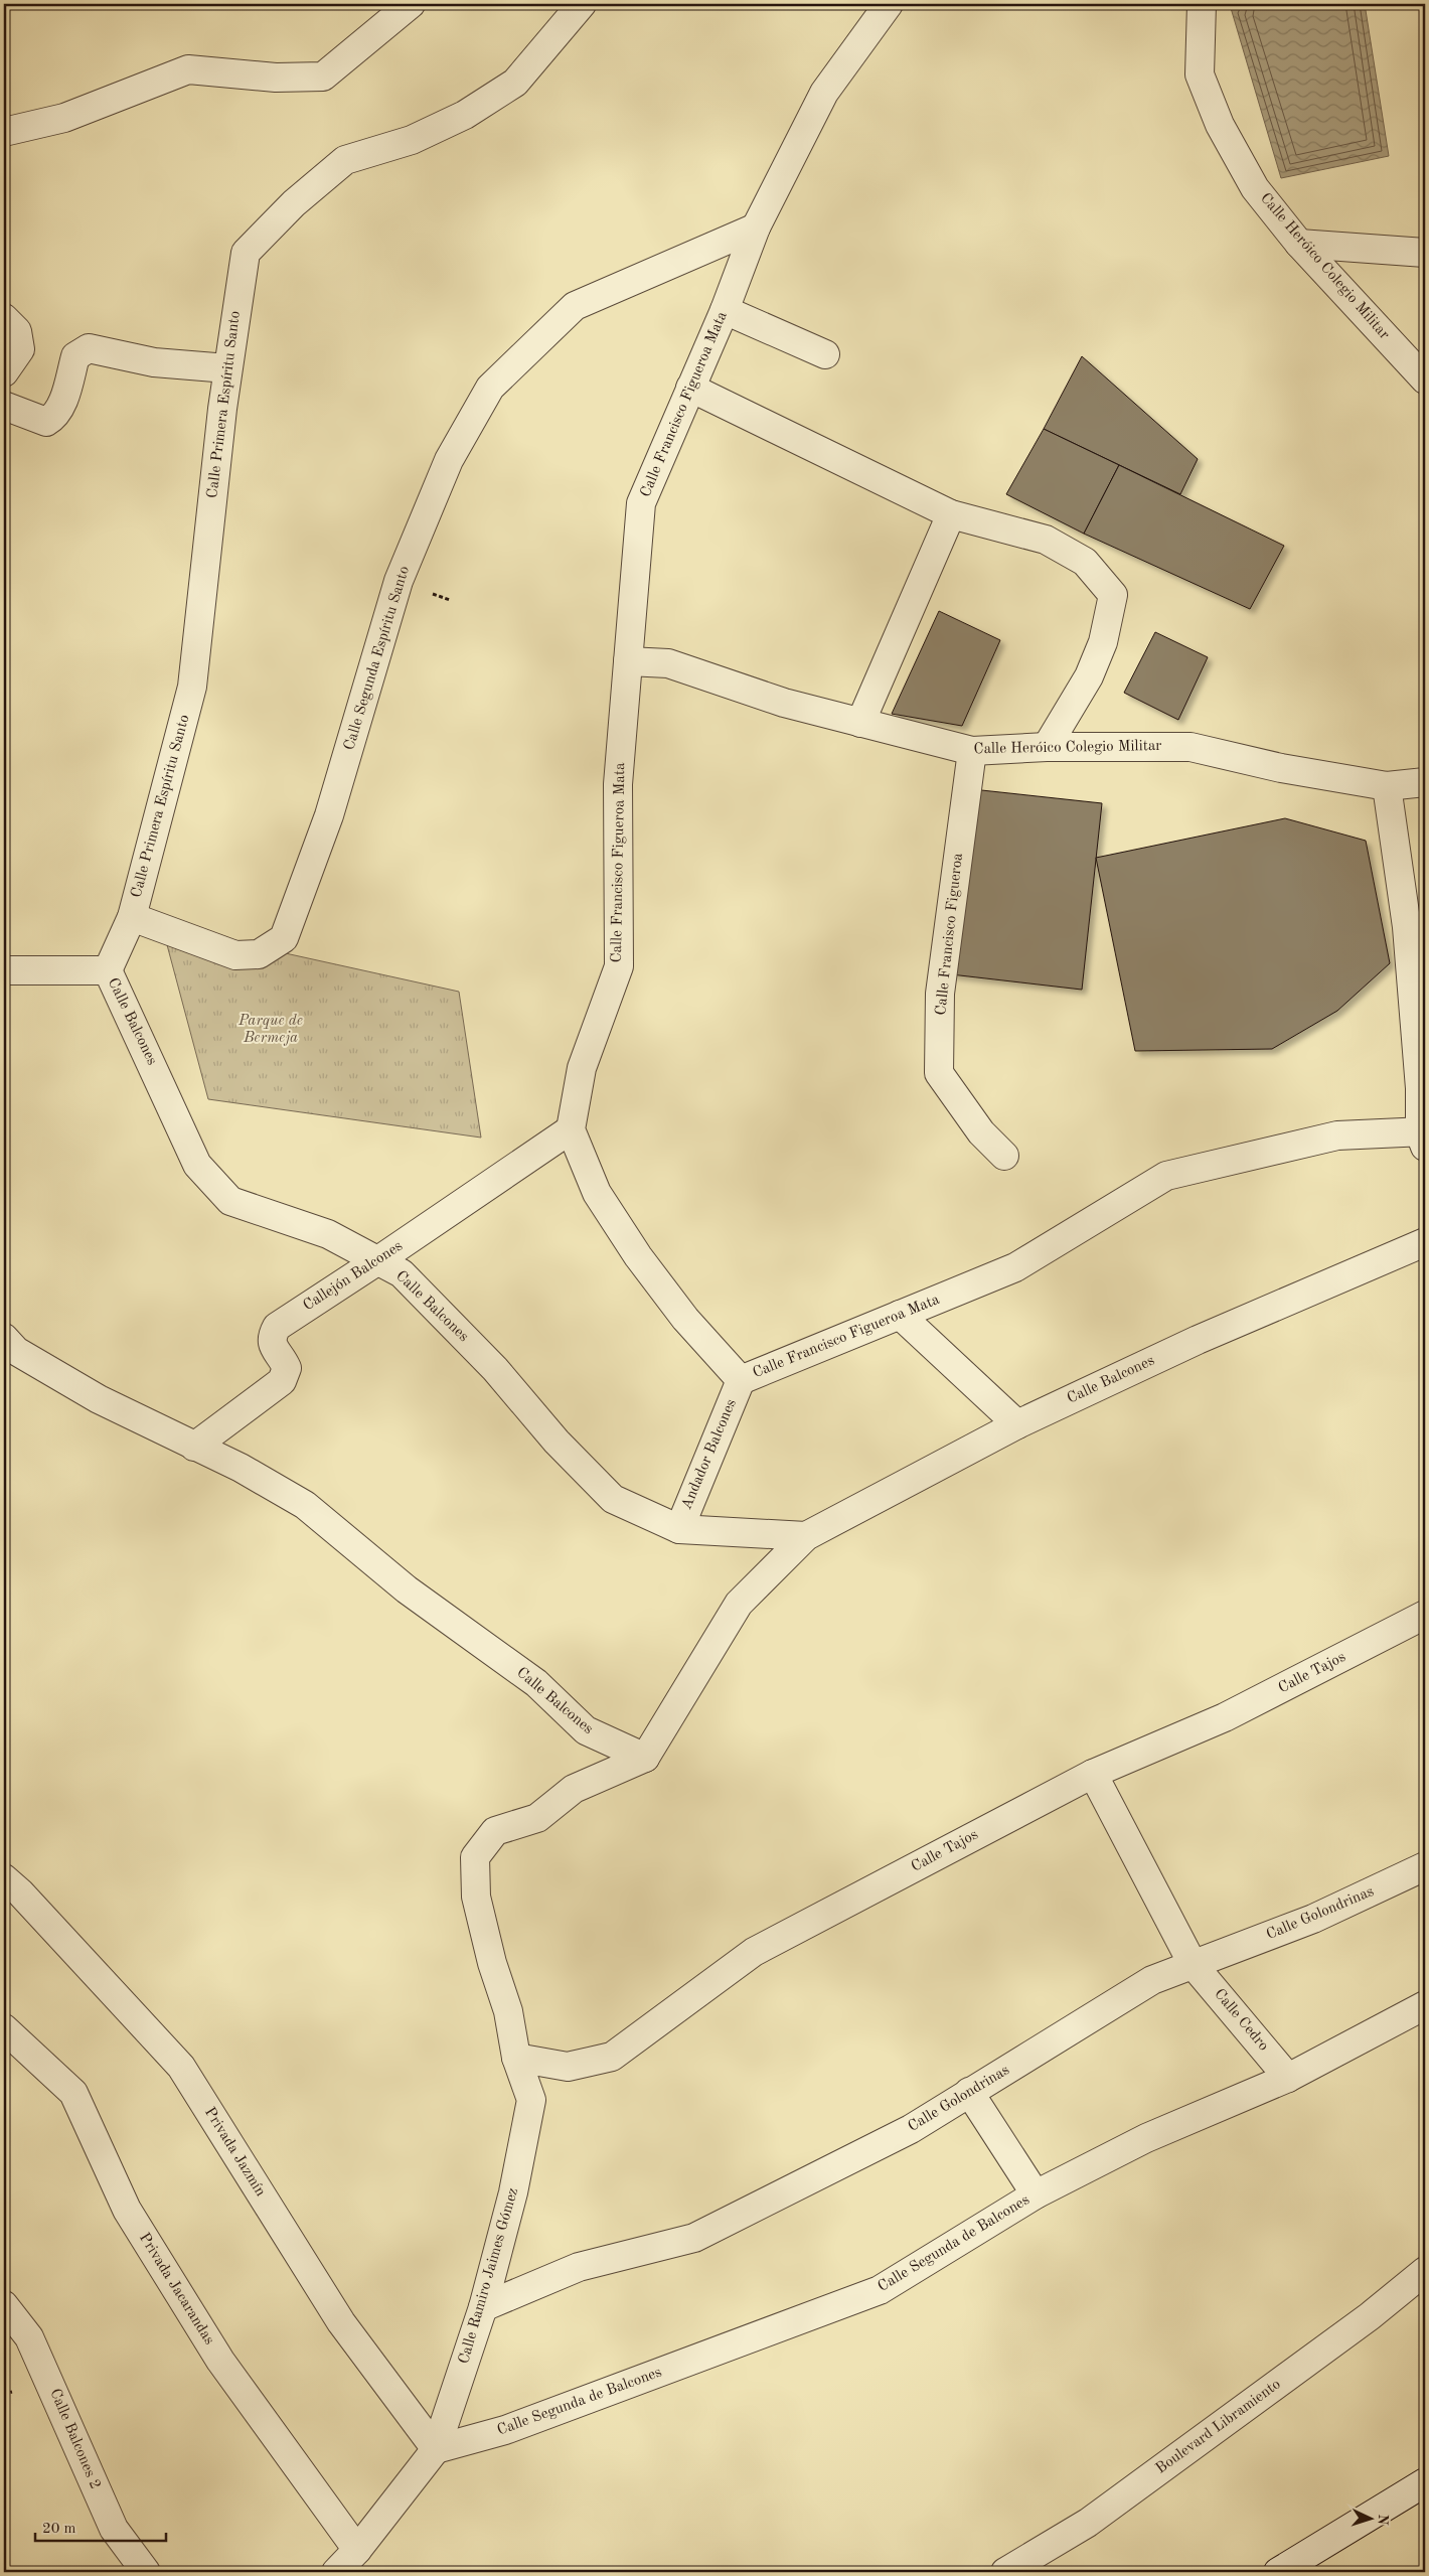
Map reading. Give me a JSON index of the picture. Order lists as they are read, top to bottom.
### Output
{
  "streets": {
    "street": [
      "Calle Heróico Colegio Militar",
      "Calle Primera Espíritu Santo",
      "Calle Francisco Figueroa Mata",
      "Calle Segunda Espíritu Santo",
      "Calle Francisco Figueroa",
      "Calle Balcones",
      "Callejón Balcones",
      "Andador Balcones",
      "Calle Tajos",
      "Calle Golondrinas",
      "Calle Cedro",
      "Privada Jazmín",
      "Calle Segunda de Balcones",
      "Calle Ramiro Jaimes Gómez",
      "Privada Jacarandas",
      "Boulevard Libramiento",
      "Calle Balcones 2"
    ]
  },
  "crossings": [
    ["Calle Heróico Colegio Militar", "Calle Francisco Figueroa Mata"],
    ["Calle Heróico Colegio Militar", "Calle Francisco Figueroa"],
    ["Calle Primera Espíritu Santo", "Calle Segunda Espíritu Santo"],
    ["Calle Primera Espíritu Santo", "Calle Balcones"],
    ["Calle Francisco Figueroa Mata", "Calle Segunda Espíritu Santo"],
    ["Calle Francisco Figueroa Mata", "Callejón Balcones"],
    ["Calle Francisco Figueroa Mata", "Andador Balcones"],
    ["Calle Balcones", "Callejón Balcones"],
    ["Calle Balcones", "Andador Balcones"],
    ["Calle Tajos", "Calle Cedro"],
    ["Calle Tajos", "Calle Ramiro Jaimes Gómez"],
    ["Calle Golondrinas", "Calle Cedro"],
    ["Calle Golondrinas", "Calle Ramiro Jaimes Gómez"],
    ["Calle Cedro", "Calle Segunda de Balcones"],
    ["Privada Jazmín", "Calle Segunda de Balcones"],
    ["Privada Jazmín", "Calle Ramiro Jaimes Gómez"],
    ["Calle Segunda de Balcones", "Calle Ramiro Jaimes Gómez"]
  ],
  "parks": ["Parque de Bermeja"],
  "scale_bar": "20 m",
  "north": "right"
}
